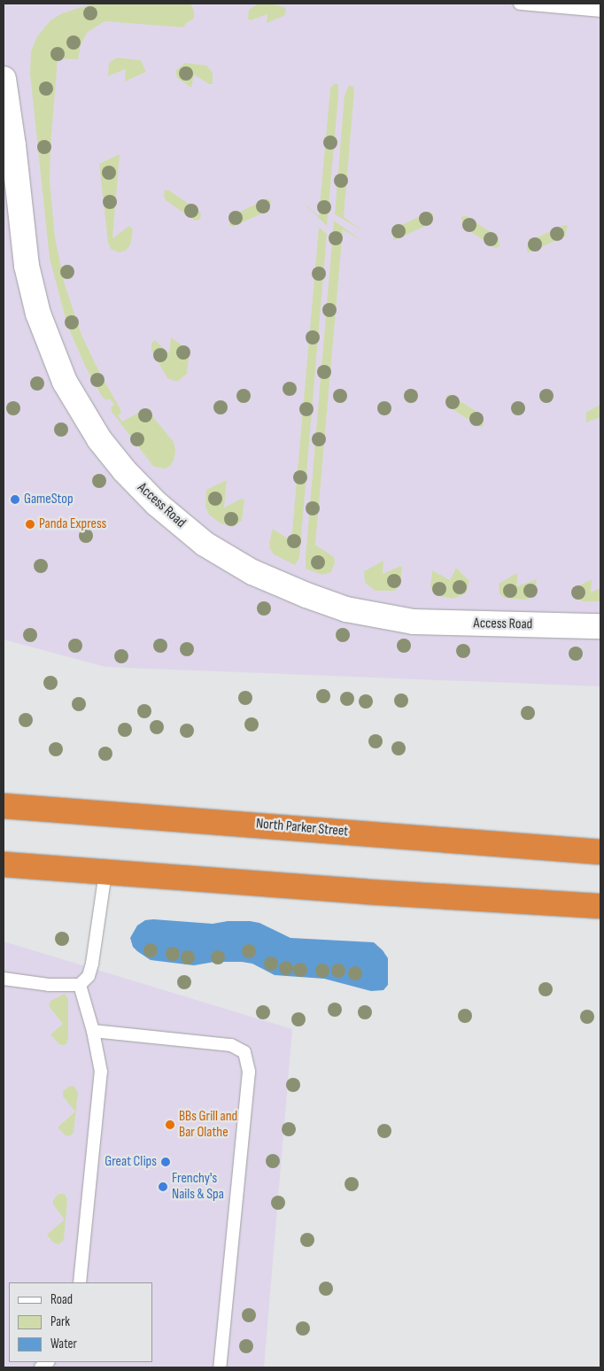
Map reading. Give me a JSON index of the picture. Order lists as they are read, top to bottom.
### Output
{
  "streets": {
    "highway": ["North Parker Street"],
    "street": ["Access Road"]
  },
  "places": [
    "GameStop",
    "Panda Express",
    "BBs Grill and Bar Olathe",
    "Great Clips",
    "Frenchy's Nails & Spa"
  ],
  "legend": ["Road", "Park", "Water"]
}
